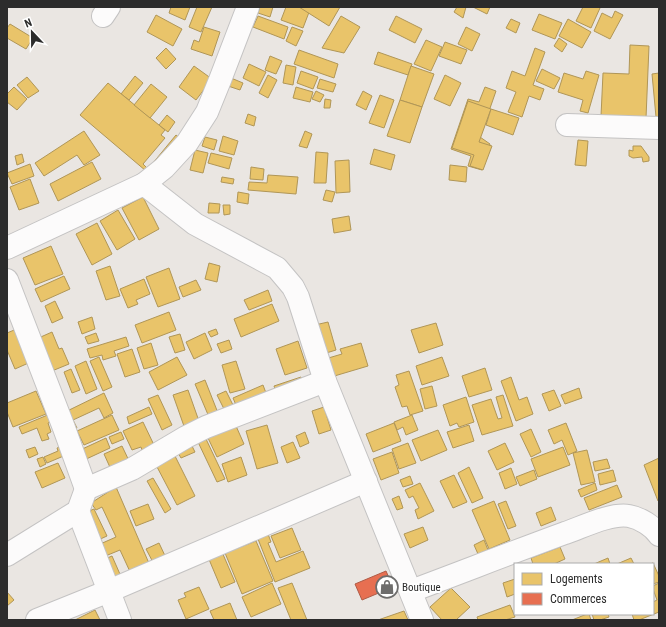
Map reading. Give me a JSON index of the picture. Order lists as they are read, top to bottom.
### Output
{
  "places": {
    "shop": ["Boutique"]
  },
  "legend": ["Logements", "Commerces"],
  "north": "top"
}
